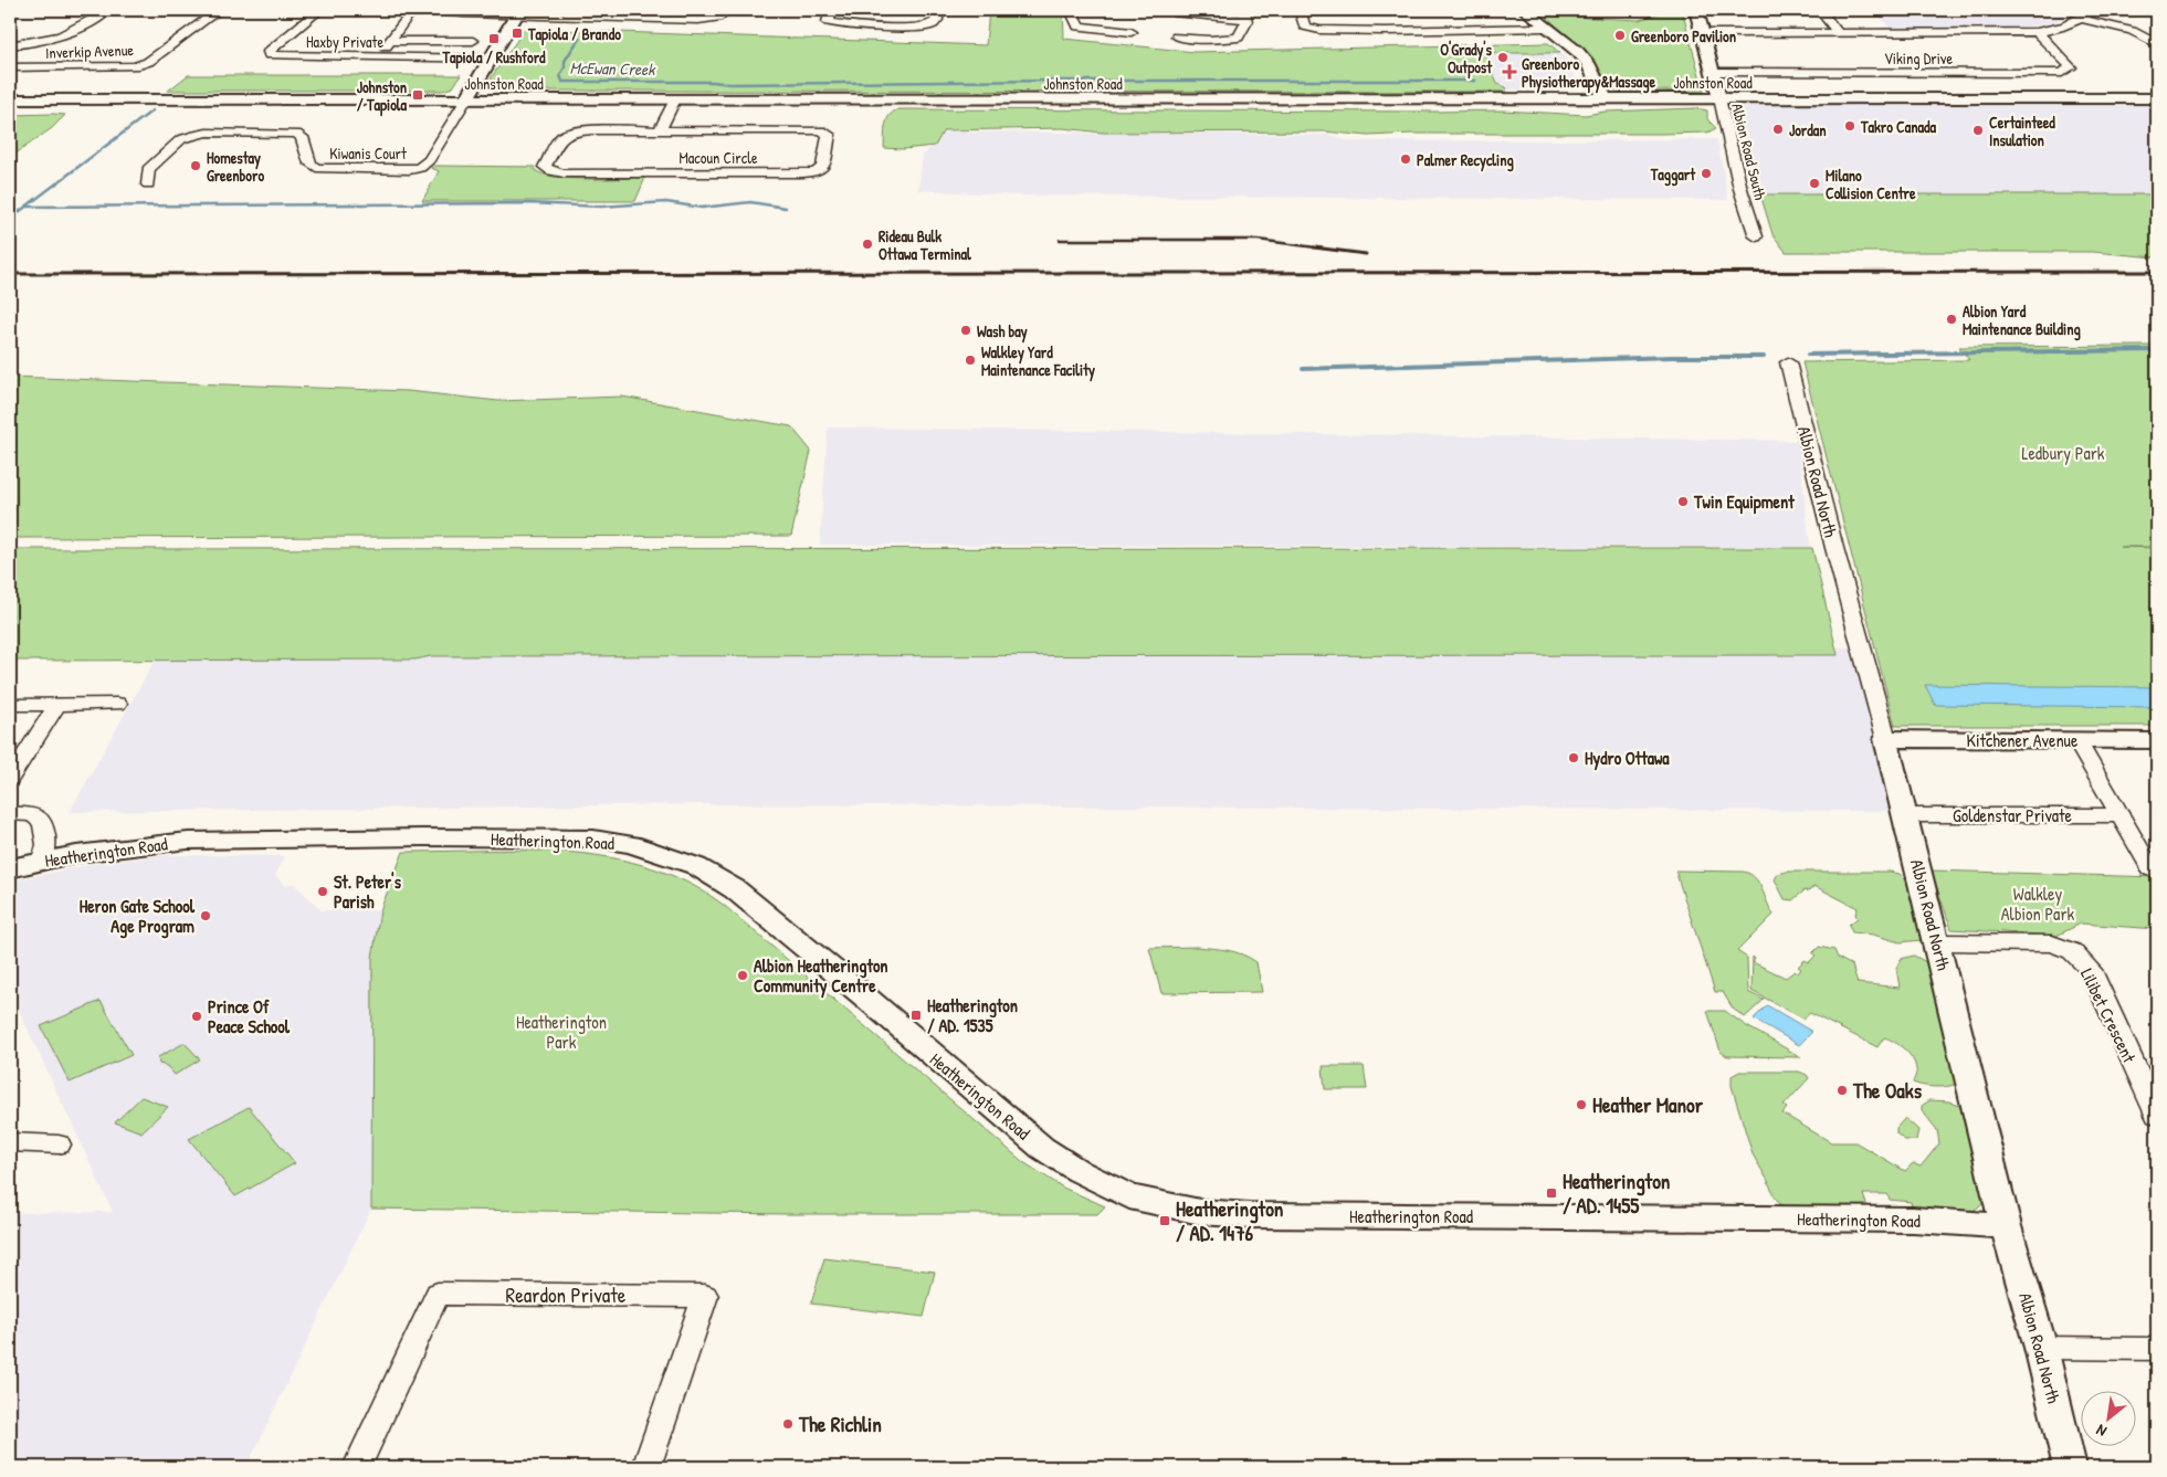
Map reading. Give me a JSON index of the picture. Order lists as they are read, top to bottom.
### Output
{
  "streets": {
    "street": [
      "Haxby Private",
      "Inverkip Avenue",
      "Viking Drive",
      "Johnston Road",
      "Albion Road South",
      "Kiwanis Court",
      "Macoun Circle",
      "Albion Road North",
      "Kitchener Avenue",
      "Goldenstar Private",
      "Heatherington Road",
      "Lilibet Crescent",
      "Reardon Private"
    ]
  },
  "crossings": [
    ["Viking Drive", "Albion Road South"],
    ["Johnston Road", "Albion Road South"],
    ["Johnston Road", "Kiwanis Court"],
    ["Johnston Road", "Macoun Circle"],
    ["Albion Road North", "Kitchener Avenue"],
    ["Albion Road North", "Goldenstar Private"],
    ["Albion Road North", "Heatherington Road"],
    ["Albion Road North", "Lilibet Crescent"]
  ],
  "water": ["McEwan Creek"],
  "parks": ["Ledbury Park", "Walkley Albion Park", "Heatherington Park"],
  "places": {
    "transit": [
      "Tapiola / Brando",
      "Tapiola / Rushford",
      "Johnston / Tapiola",
      "Heatherington / AD. 1535",
      "Heatherington / AD. 1455",
      "Heatherington / AD. 1476"
    ],
    "other": [
      "Greenboro Pavilion",
      "O'Grady's Outpost",
      "Takro Canada",
      "Jordan",
      "Certainteed Insulation",
      "Palmer Recycling",
      "Homestay Greenboro",
      "Taggart",
      "Milano Collision Centre",
      "Rideau Bulk Ottawa Terminal",
      "Albion Yard Maintenance Building",
      "Wash bay",
      "Walkley Yard Maintenance Facility",
      "Twin Equipment",
      "Hydro Ottawa",
      "St. Peter's Parish",
      "Heron Gate School Age Program",
      "Albion Heatherington Community Centre",
      "Prince Of Peace School",
      "The Oaks",
      "Heather Manor",
      "The Richlin"
    ],
    "health": ["Greenboro Physiotherapy&Massage"]
  },
  "north": "bottom left"
}
